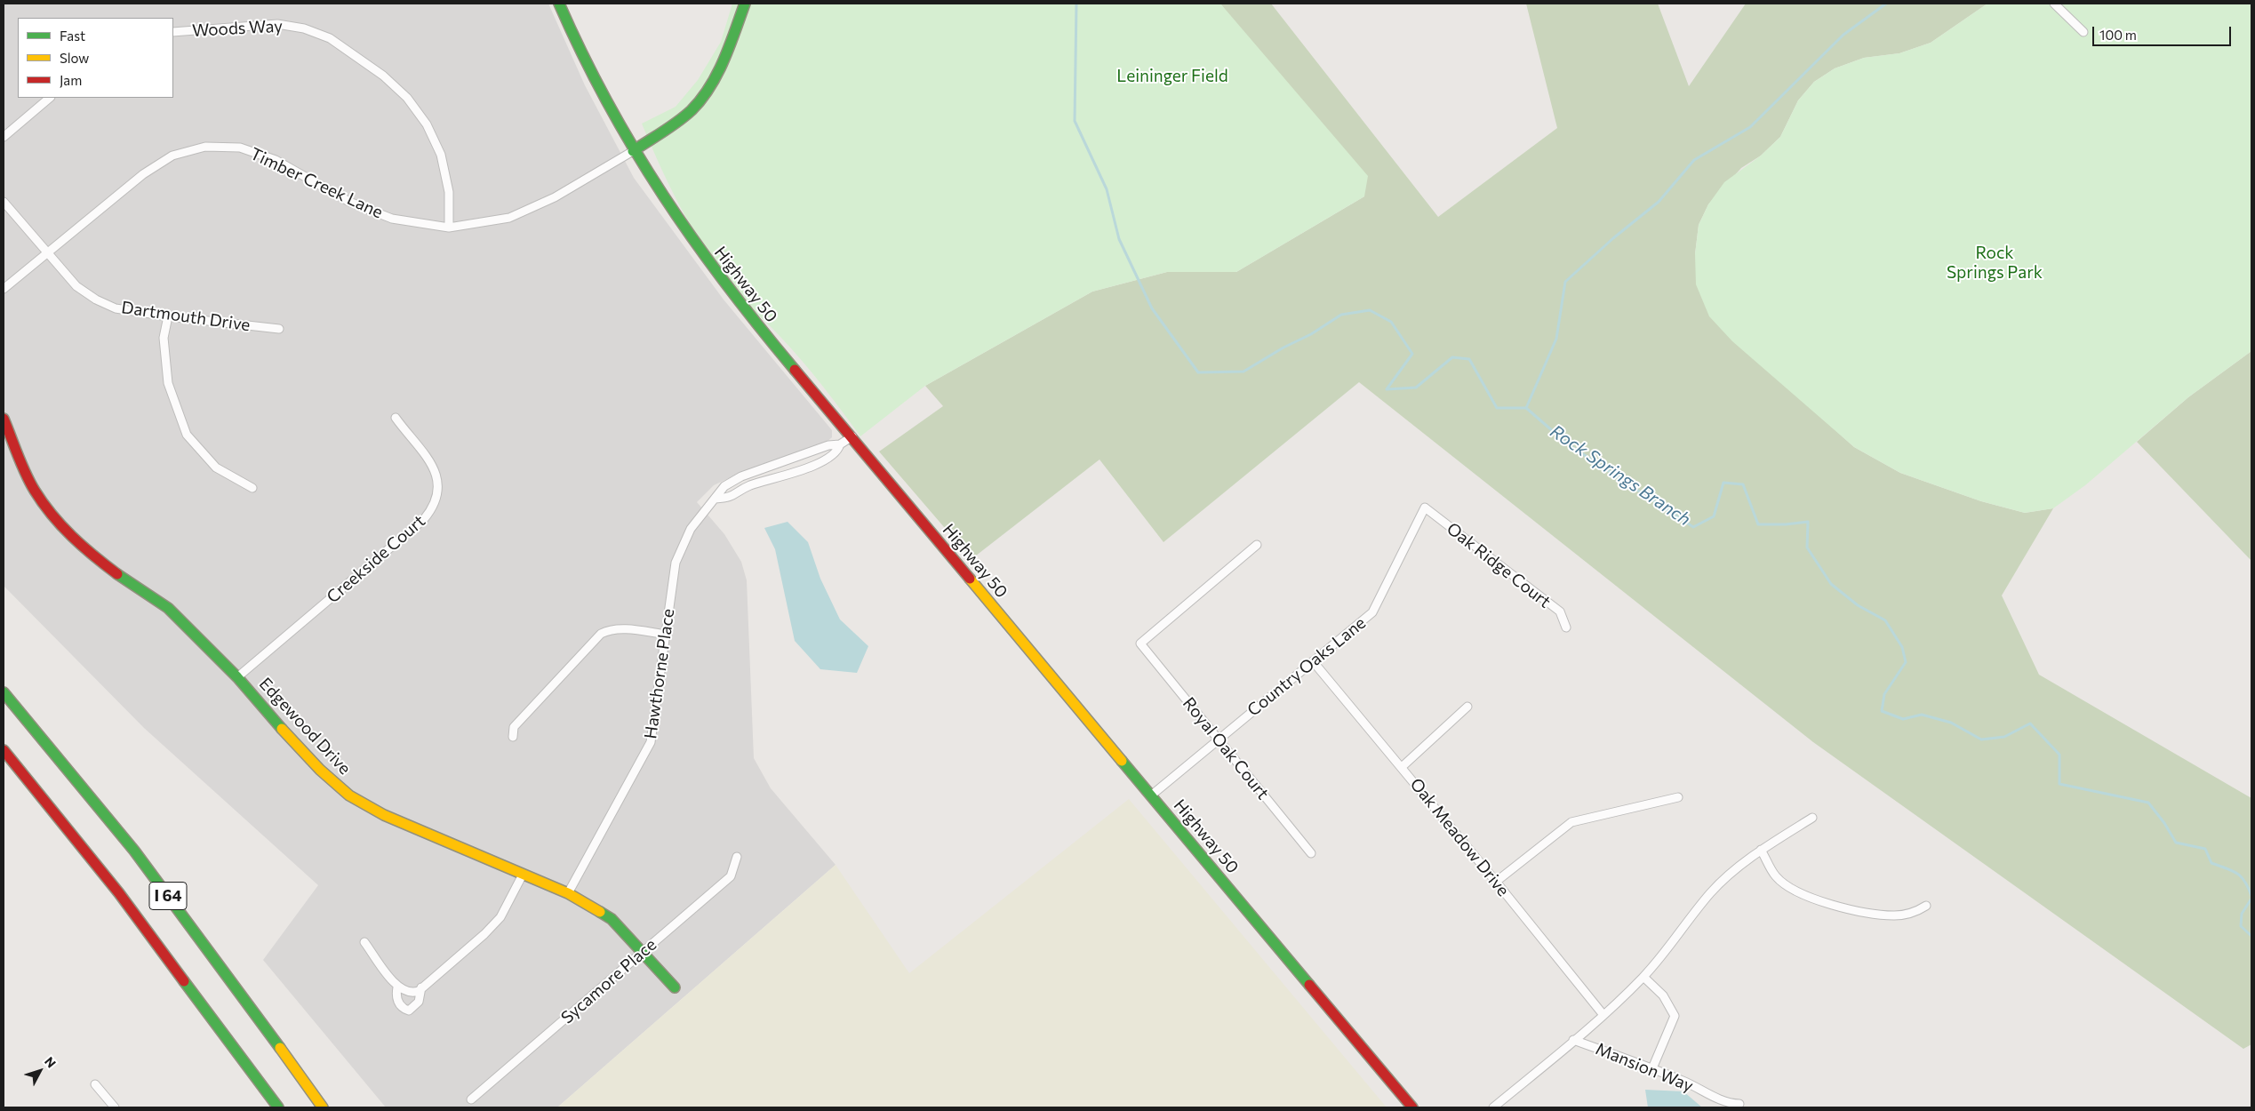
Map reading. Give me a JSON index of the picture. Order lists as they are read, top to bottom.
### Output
{
  "streets": {
    "main road": ["Highway 50", "Edgewood Drive", "I 64"],
    "street": [
      "Woods Way",
      "Timber Creek Lane",
      "Dartmouth Drive",
      "Creekside Court",
      "Oak Ridge Court",
      "Country Oaks Lane",
      "Hawthorne Place",
      "Royal Oak Court",
      "Oak Meadow Drive",
      "Sycamore Place",
      "Mansion Way"
    ]
  },
  "crossings": [
    ["Woods Way", "Timber Creek Lane"],
    ["Timber Creek Lane", "Highway 50"],
    ["Timber Creek Lane", "Dartmouth Drive"],
    ["Highway 50", "Country Oaks Lane"],
    ["Highway 50", "Hawthorne Place"],
    ["Creekside Court", "Edgewood Drive"],
    ["Oak Ridge Court", "Country Oaks Lane"],
    ["Country Oaks Lane", "Royal Oak Court"],
    ["Country Oaks Lane", "Oak Meadow Drive"],
    ["Hawthorne Place", "Edgewood Drive"],
    ["Edgewood Drive", "Sycamore Place"]
  ],
  "water": ["Rock Springs Branch"],
  "parks": ["Leininger Field", "Rock Springs Park"],
  "legend": ["Fast", "Slow", "Jam"],
  "scale_bar": "100 m",
  "north": "top right"
}
